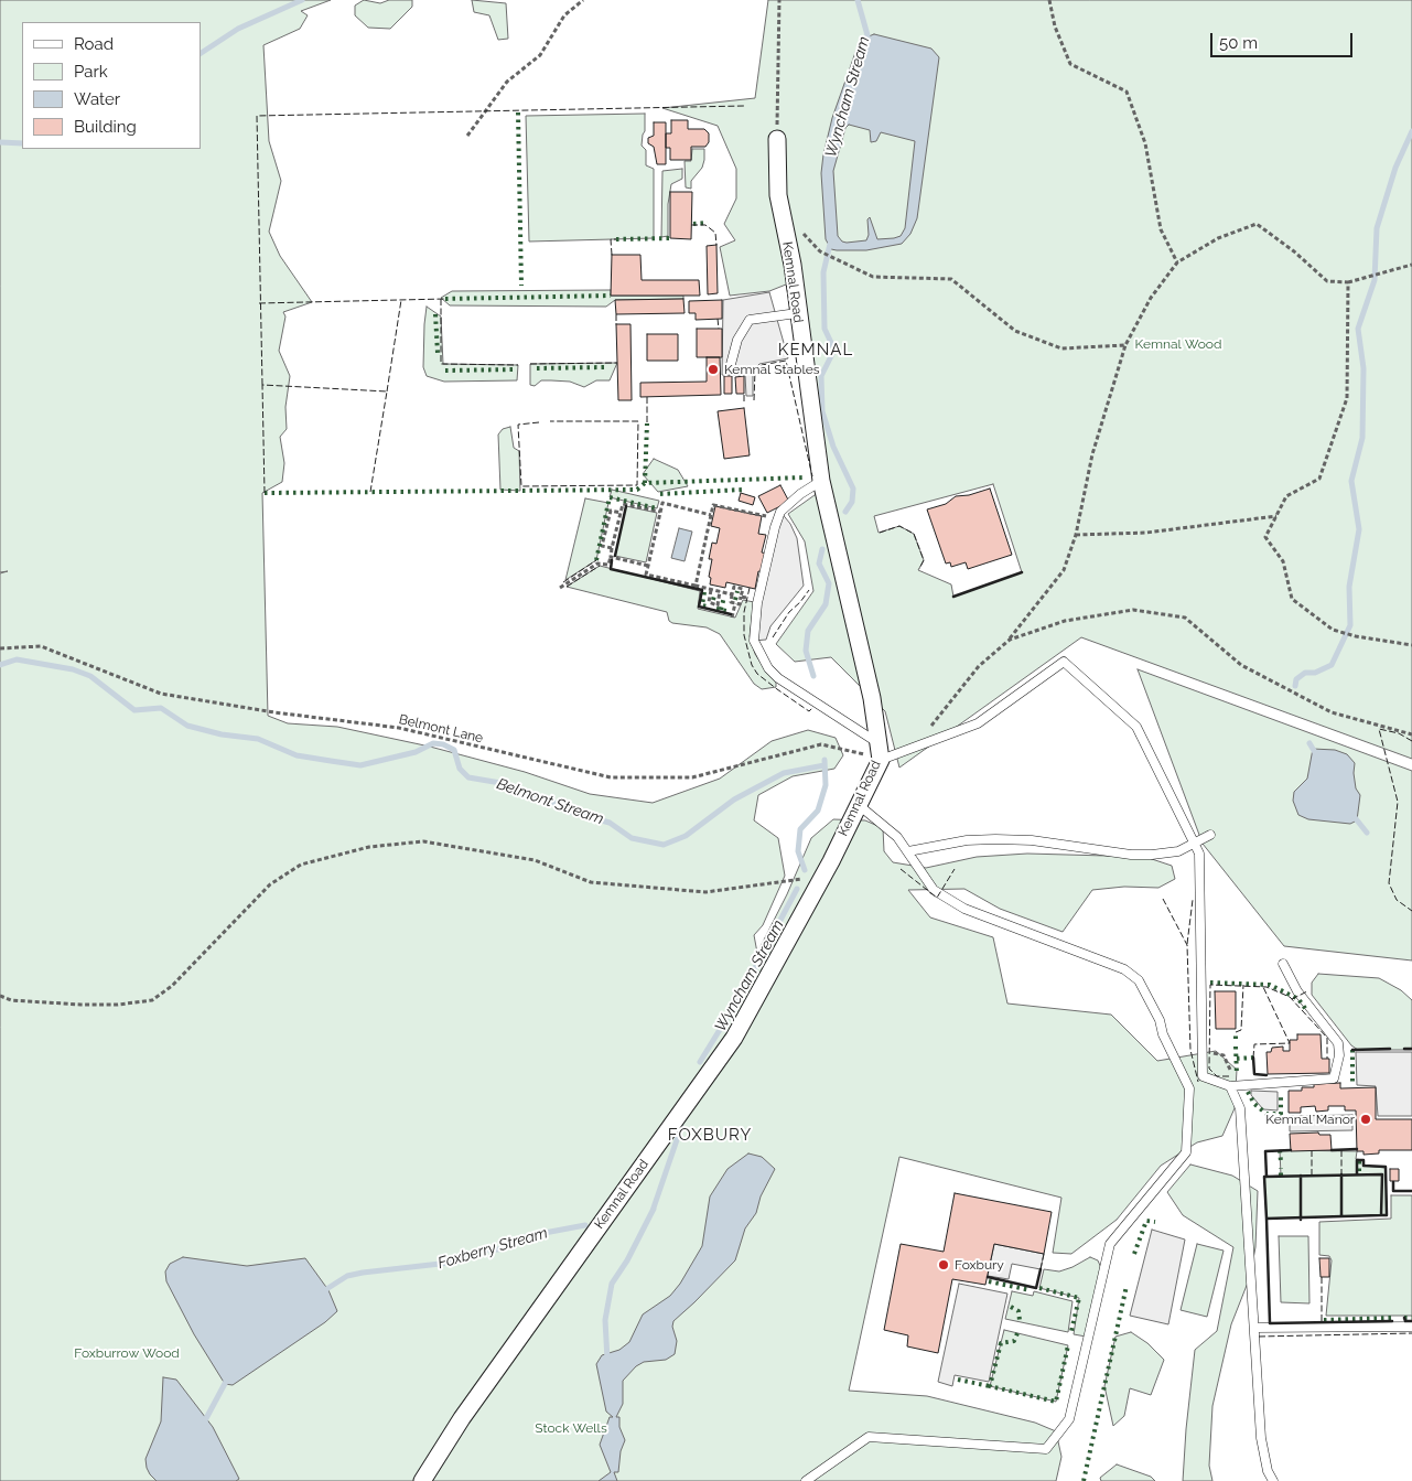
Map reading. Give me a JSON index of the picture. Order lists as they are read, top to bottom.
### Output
{
  "streets": {
    "street": ["Kemnal Road"],
    "path": ["Belmont Lane"]
  },
  "crossings": [
    ["Kemnal Road", "Belmont Lane"]
  ],
  "districts": ["KEMNAL", "FOXBURY"],
  "water": ["Wyncham Stream", "Belmont Stream", "Foxberry Stream"],
  "parks": ["Kemnal Wood", "Foxburrow Wood", "Stock Wells"],
  "places": ["Kemnal Stables", "Kemnal Manor", "Foxbury"],
  "legend": [
    "Road",
    "Park",
    "Water",
    "Building"
  ],
  "scale_bar": "50 m"
}
